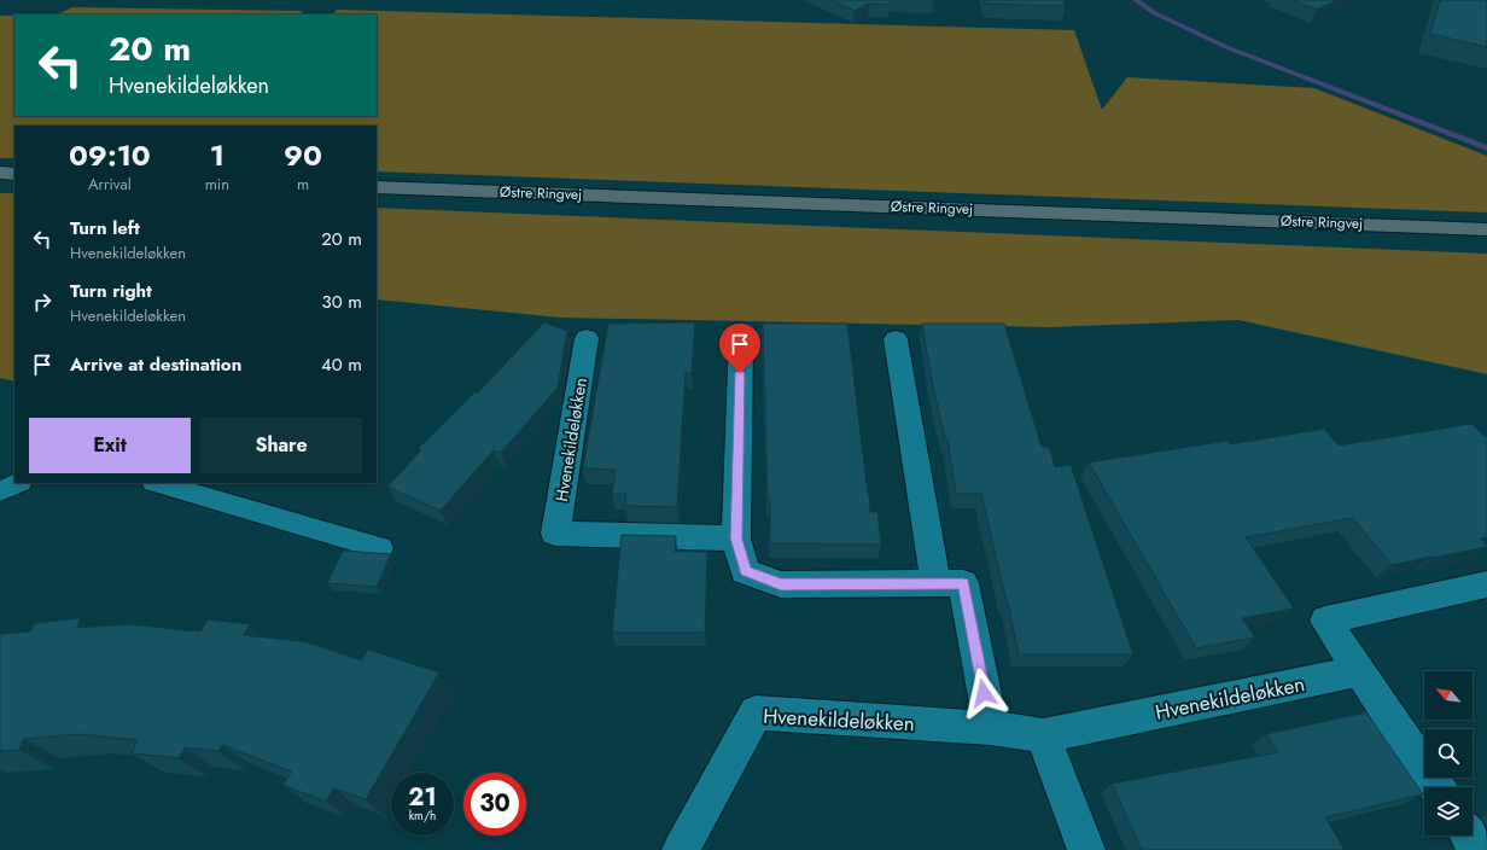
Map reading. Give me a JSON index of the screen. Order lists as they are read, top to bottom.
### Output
{
  "streets": {
    "main road": ["Østre Ringvej"],
    "street": ["Hvenekildeløkken"]
  },
  "north": "top left",
  "page": {
    "turn": ["20 m", "Hvenekildeløkken"],
    "eta": [
      "09:10",
      "Arrival",
      "1",
      "min",
      "90",
      "m"
    ],
    "list": [
      {
        "name": "Turn left",
        "note": "Hvenekildeløkken",
        "value": "20 m"
      },
      {
        "name": "Turn right",
        "note": "Hvenekildeløkken",
        "value": "30 m"
      },
      {
        "name": "Arrive at destination",
        "value": "40 m"
      }
    ],
    "buttons": ["Exit", "Share"],
    "speed": "21 km/h",
    "limit": "30"
  }
}
